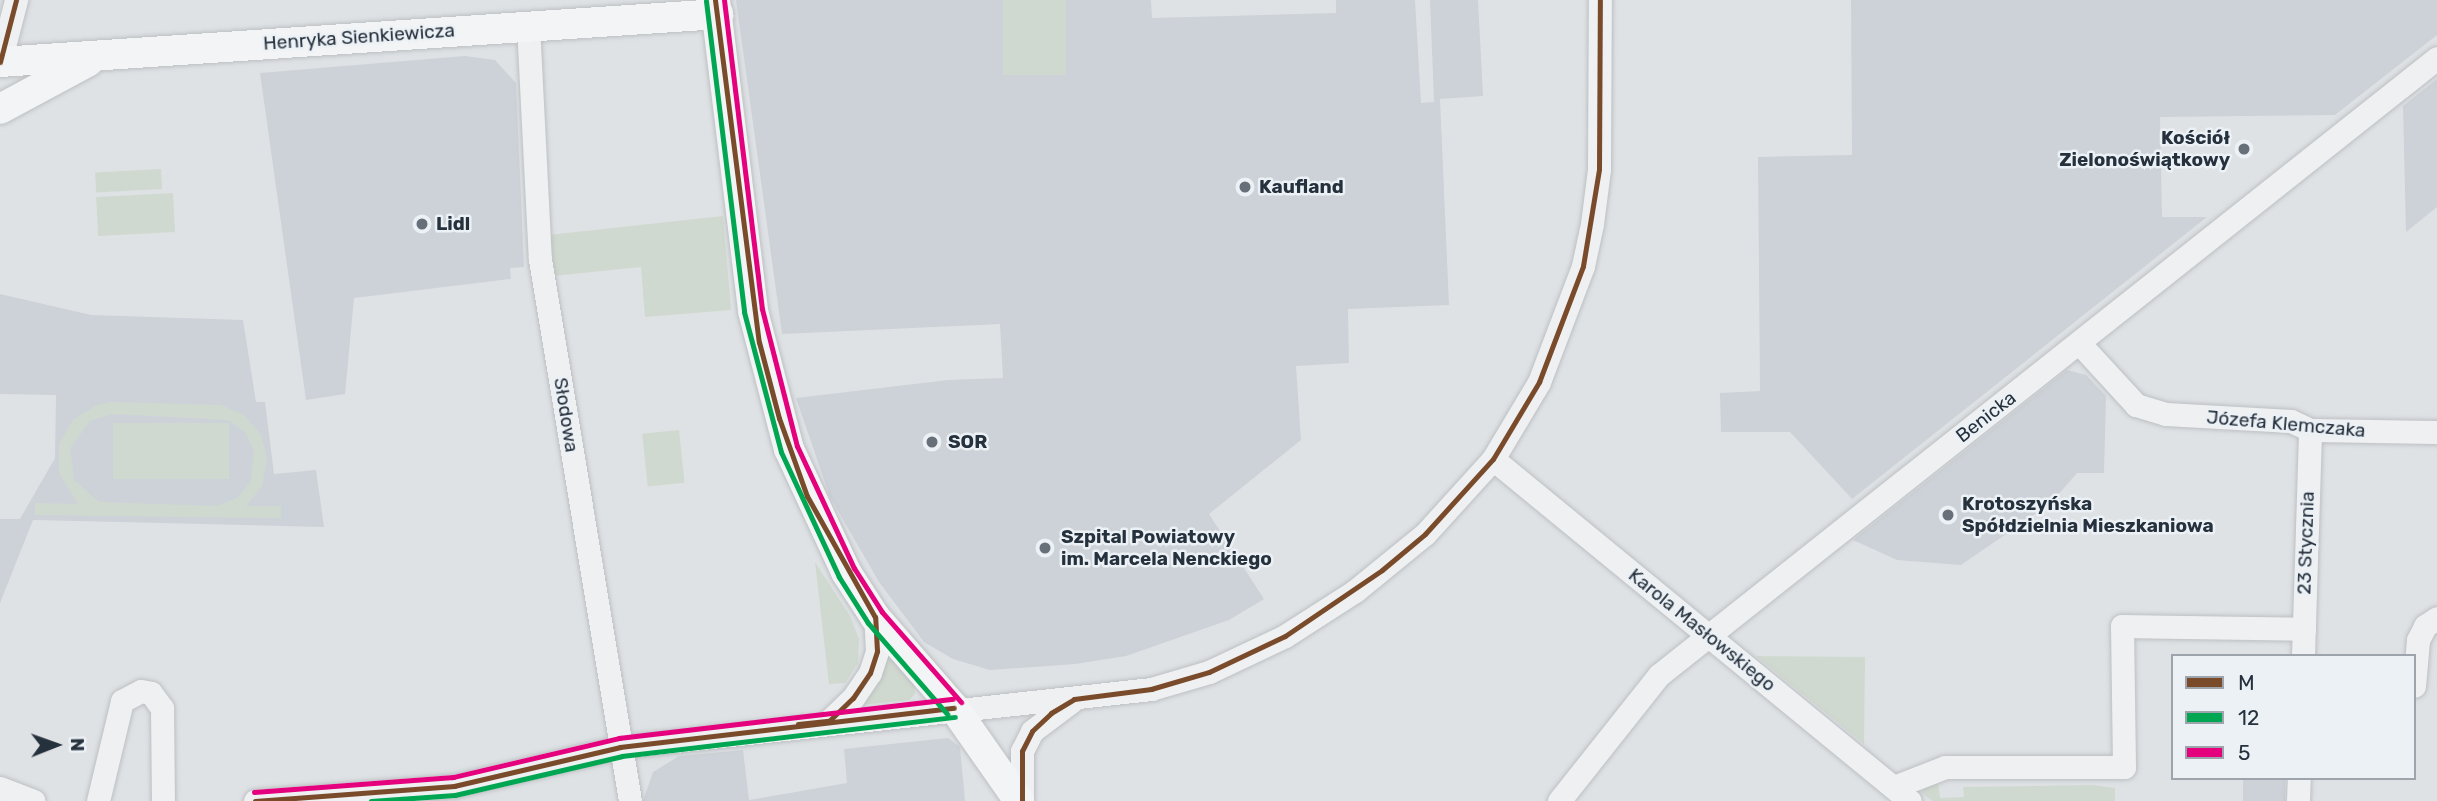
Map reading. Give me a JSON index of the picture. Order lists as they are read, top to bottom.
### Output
{
  "streets": {
    "main road": ["Henryka Sienkiewicza"],
    "street": [
      "Słodowa",
      "Benicka",
      "Józefa Klemczaka",
      "23 Stycznia",
      "Karola Masłowskiego"
    ]
  },
  "crossings": [
    ["Henryka Sienkiewicza", "Słodowa"],
    ["Benicka", "Józefa Klemczaka"],
    ["Benicka", "Karola Masłowskiego"],
    ["Józefa Klemczaka", "23 Stycznia"]
  ],
  "places": [
    "Kościół Zielonoświątkowy",
    "Kaufland",
    "Lidl",
    "SOR",
    "Krotoszyńska Spółdzielnia Mieszkaniowa",
    "Szpital Powiatowy im. Marcela Nenckiego"
  ],
  "lines": ["transit line M", "transit line 5", "transit line 12"],
  "legend": ["M", "12", "5"],
  "north": "right"
}
